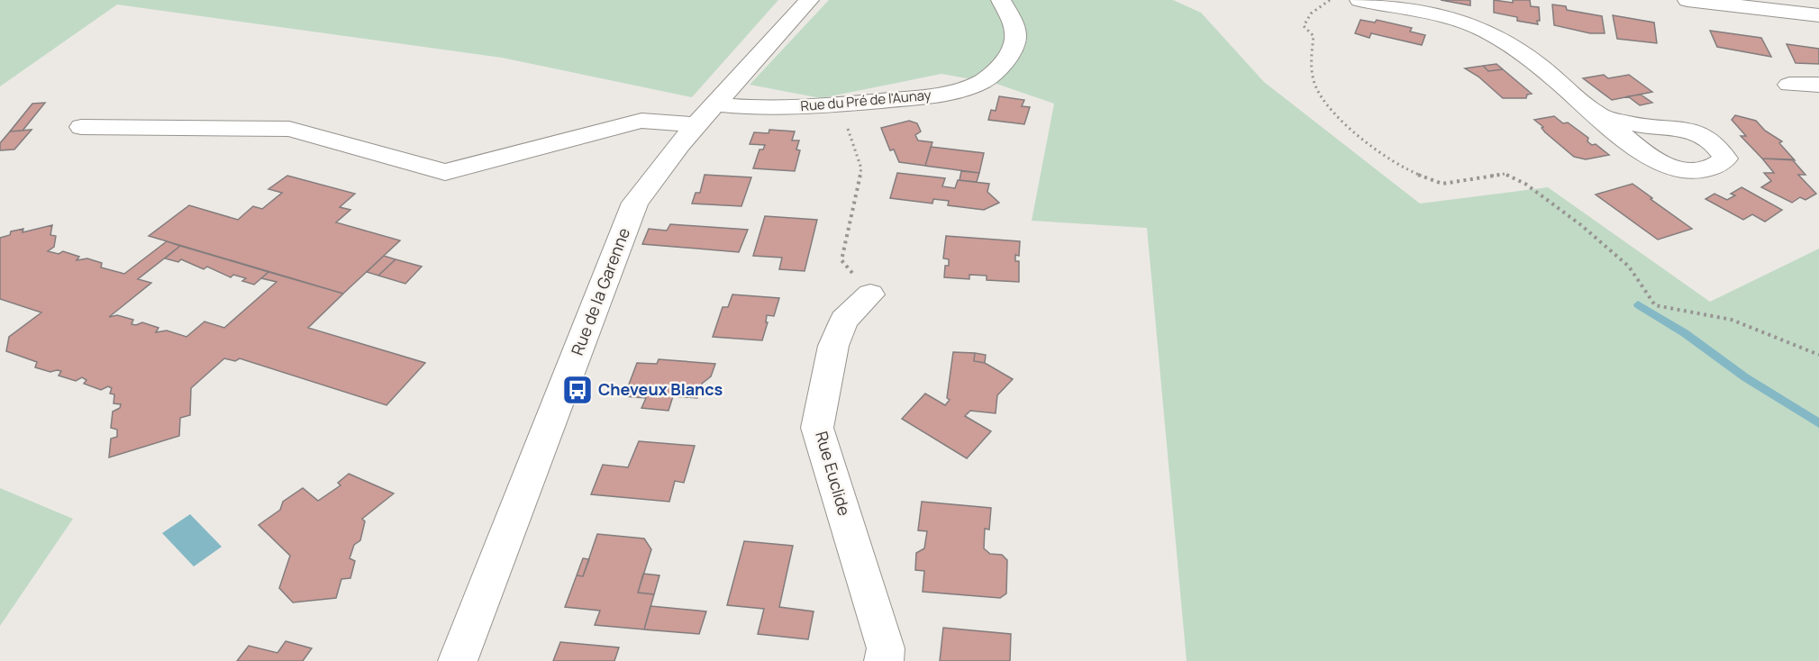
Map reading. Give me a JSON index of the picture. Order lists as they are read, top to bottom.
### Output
{
  "streets": {
    "street": ["Rue du Pré de l'Aunay", "Rue de la Garenne", "Rue Euclide"]
  },
  "crossings": [
    ["Rue du Pré de l'Aunay", "Rue de la Garenne"]
  ],
  "places": {
    "bus stop": ["Cheveux Blancs"]
  }
}
